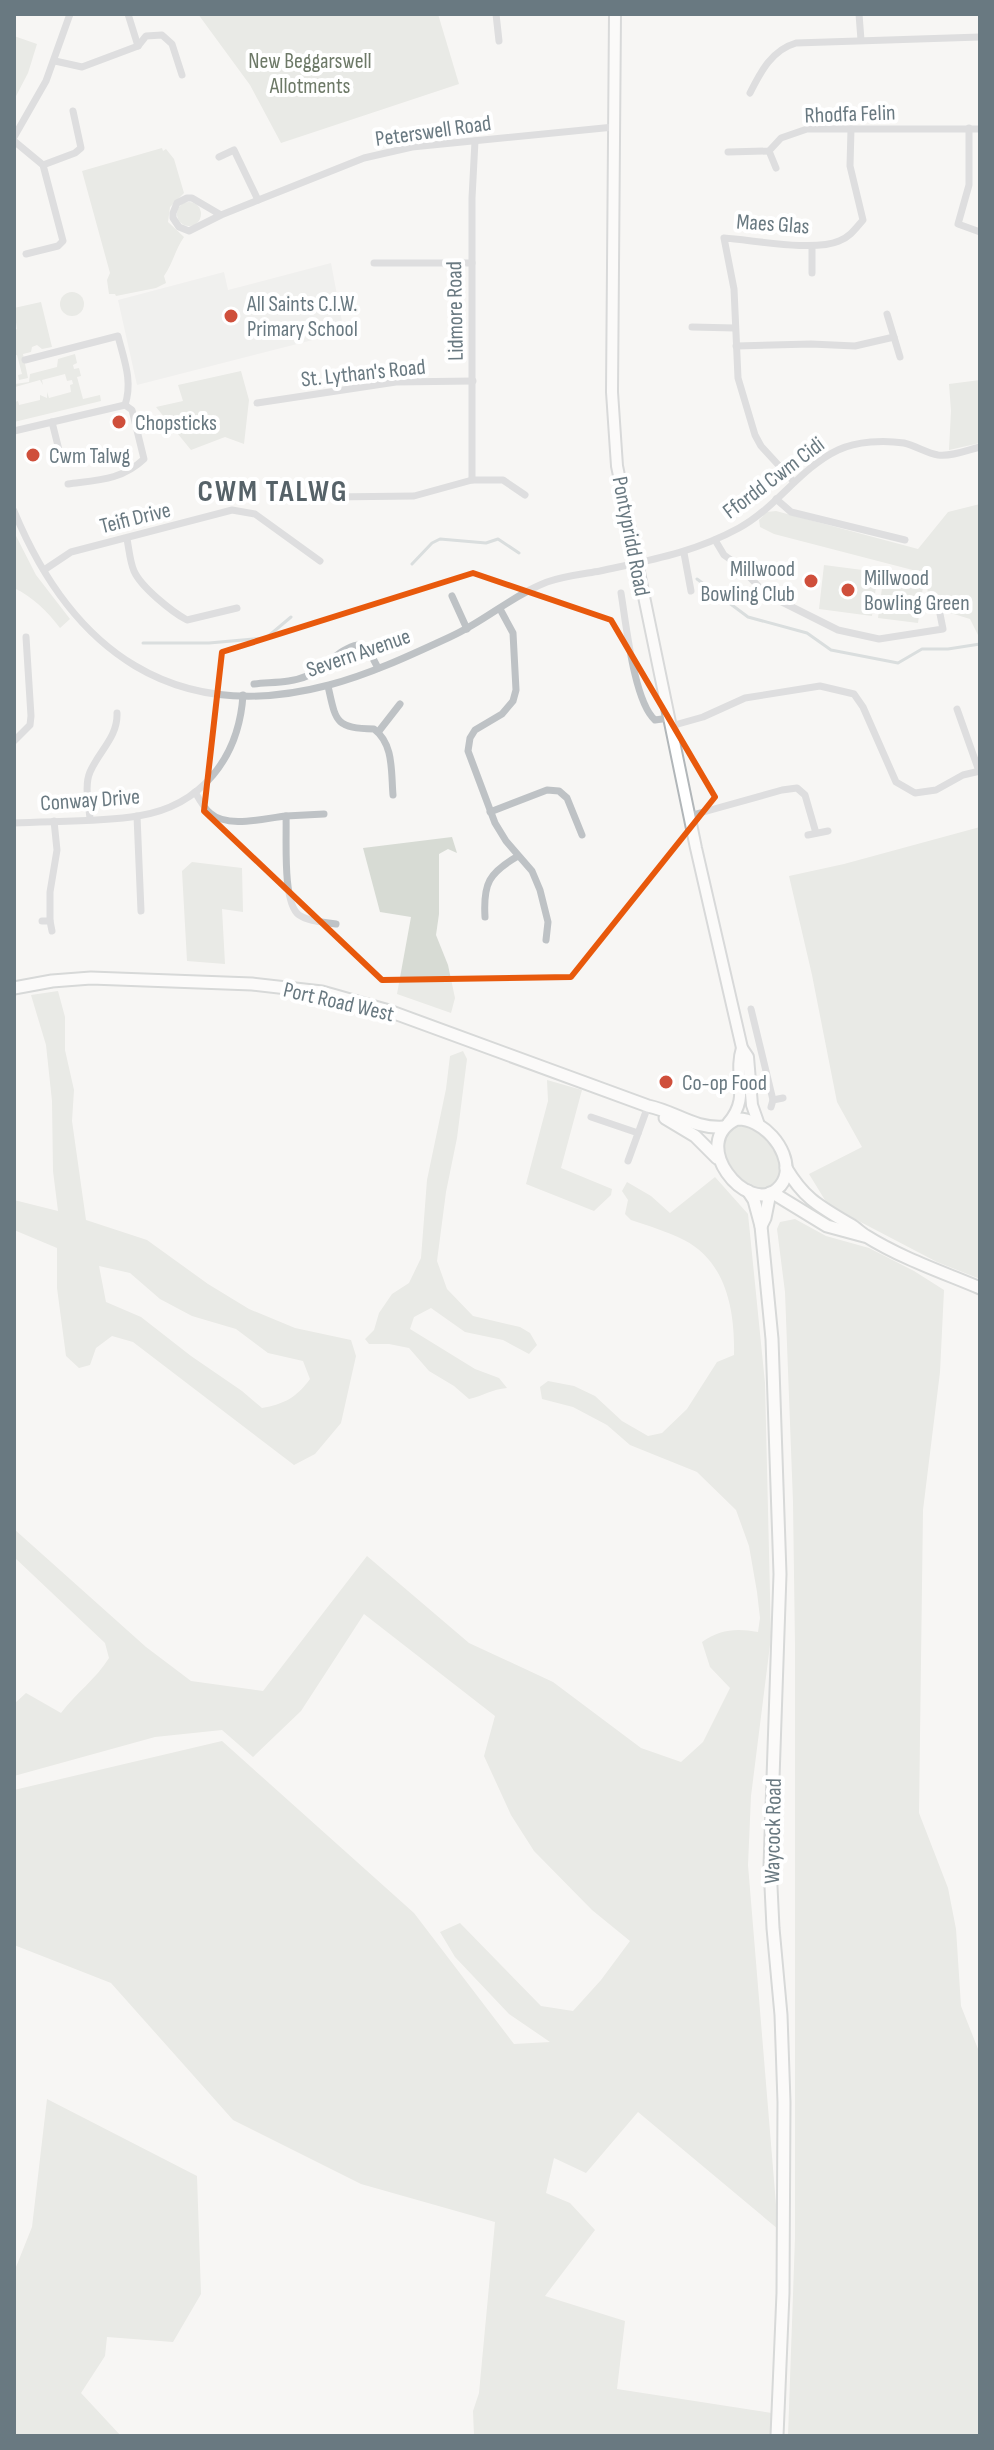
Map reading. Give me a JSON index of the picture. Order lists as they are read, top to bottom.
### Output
{
  "streets": {
    "main road": ["Pontypridd Road", "Port Road West", "Waycock Road"],
    "street": [
      "Rhodfa Felin",
      "Peterswell Road",
      "Maes Glas",
      "Lidmore Road",
      "St. Lythan's Road",
      "Ffordd Cwm Cidi",
      "Teifi Drive",
      "Severn Avenue",
      "Conway Drive"
    ]
  },
  "crossings": [
    ["Rhodfa Felin", "Maes Glas"],
    ["Peterswell Road", "Lidmore Road"],
    ["Peterswell Road", "Pontypridd Road"],
    ["Lidmore Road", "St. Lythan's Road"],
    ["Ffordd Cwm Cidi", "Pontypridd Road"],
    ["Ffordd Cwm Cidi", "Severn Avenue"],
    ["Teifi Drive", "Severn Avenue"],
    ["Pontypridd Road", "Severn Avenue"],
    ["Pontypridd Road", "Port Road West"],
    ["Pontypridd Road", "Waycock Road"],
    ["Severn Avenue", "Conway Drive"],
    ["Port Road West", "Waycock Road"]
  ],
  "districts": ["CWM TALWG"],
  "parks": ["New Beggarswell Allotments"],
  "places": [
    "All Saints C.I.W. Primary School",
    "Chopsticks",
    "Cwm Talwg",
    "Millwood Bowling Club",
    "Millwood Bowling Green",
    "Co-op Food"
  ]
}
